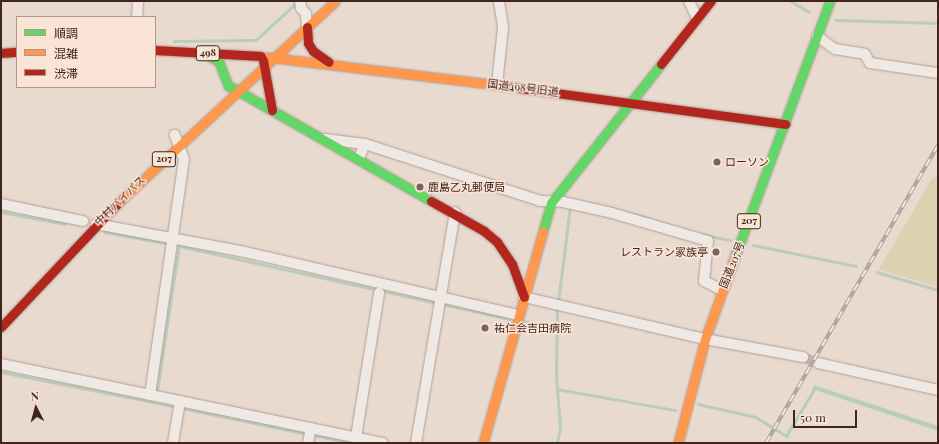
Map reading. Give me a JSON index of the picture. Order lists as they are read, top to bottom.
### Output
{
  "streets": {
    "main road": [
      "498",
      "国道498号旧道",
      "207",
      "中村バイパス",
      "国道207号"
    ]
  },
  "crossings": [
    ["498", "国道498号旧道"],
    ["国道498号旧道", "中村バイパス"],
    ["国道498号旧道", "国道207号"]
  ],
  "places": [
    "ローソン",
    "鹿島乙丸郵便局",
    "レストラン家族亭",
    "祐仁会吉田病院"
  ],
  "legend": ["順調", "混雑", "渋滞"],
  "scale_bar": "50 m",
  "north": "top"
}
